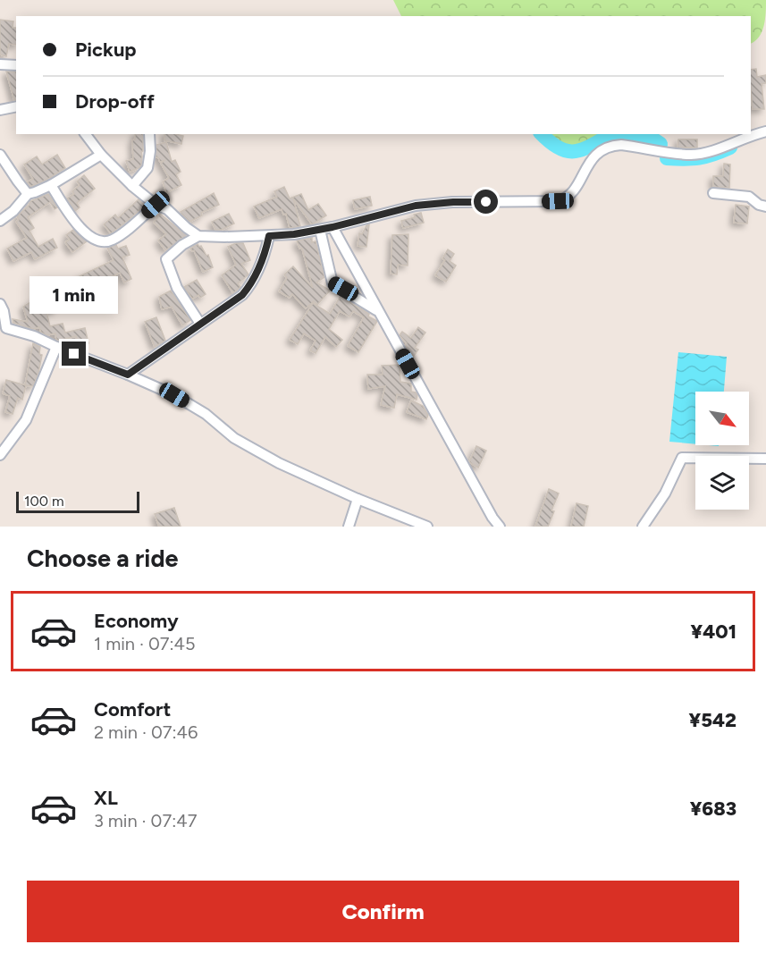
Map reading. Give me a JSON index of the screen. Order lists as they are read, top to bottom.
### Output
{
  "scale_bar": "100 m",
  "north": "bottom right",
  "page": {
    "banner": ["Pickup", "Drop-off"],
    "bubble": "1 min",
    "scale": "100 m",
    "heading": "Choose a ride",
    "list": [
      {
        "name": "Economy",
        "note": "1 min · 07:45",
        "value": "¥401"
      },
      {
        "name": "Comfort",
        "note": "2 min · 07:46",
        "value": "¥542"
      },
      {
        "name": "XL",
        "note": "3 min · 07:47",
        "value": "¥683"
      }
    ],
    "buttons": "Confirm"
  }
}
